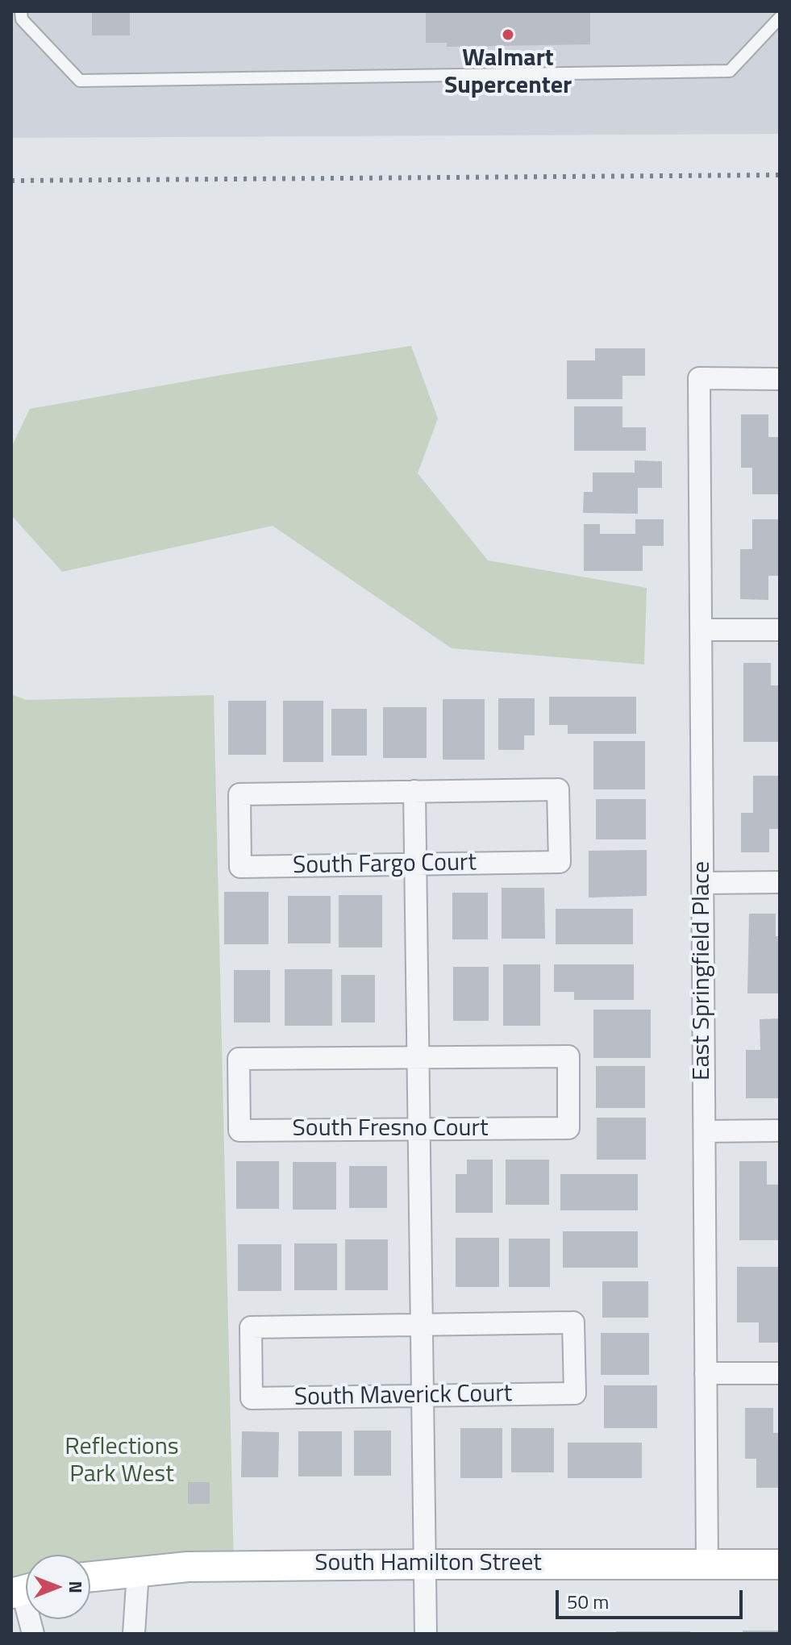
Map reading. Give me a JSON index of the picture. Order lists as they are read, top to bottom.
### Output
{
  "streets": {
    "street": [
      "South Fargo Court",
      "East Springfield Place",
      "South Fresno Court",
      "South Maverick Court",
      "South Hamilton Street"
    ]
  },
  "crossings": [
    ["East Springfield Place", "South Hamilton Street"]
  ],
  "parks": ["Reflections Park West"],
  "places": ["Walmart Supercenter"],
  "scale_bar": "50 m",
  "north": "right"
}
